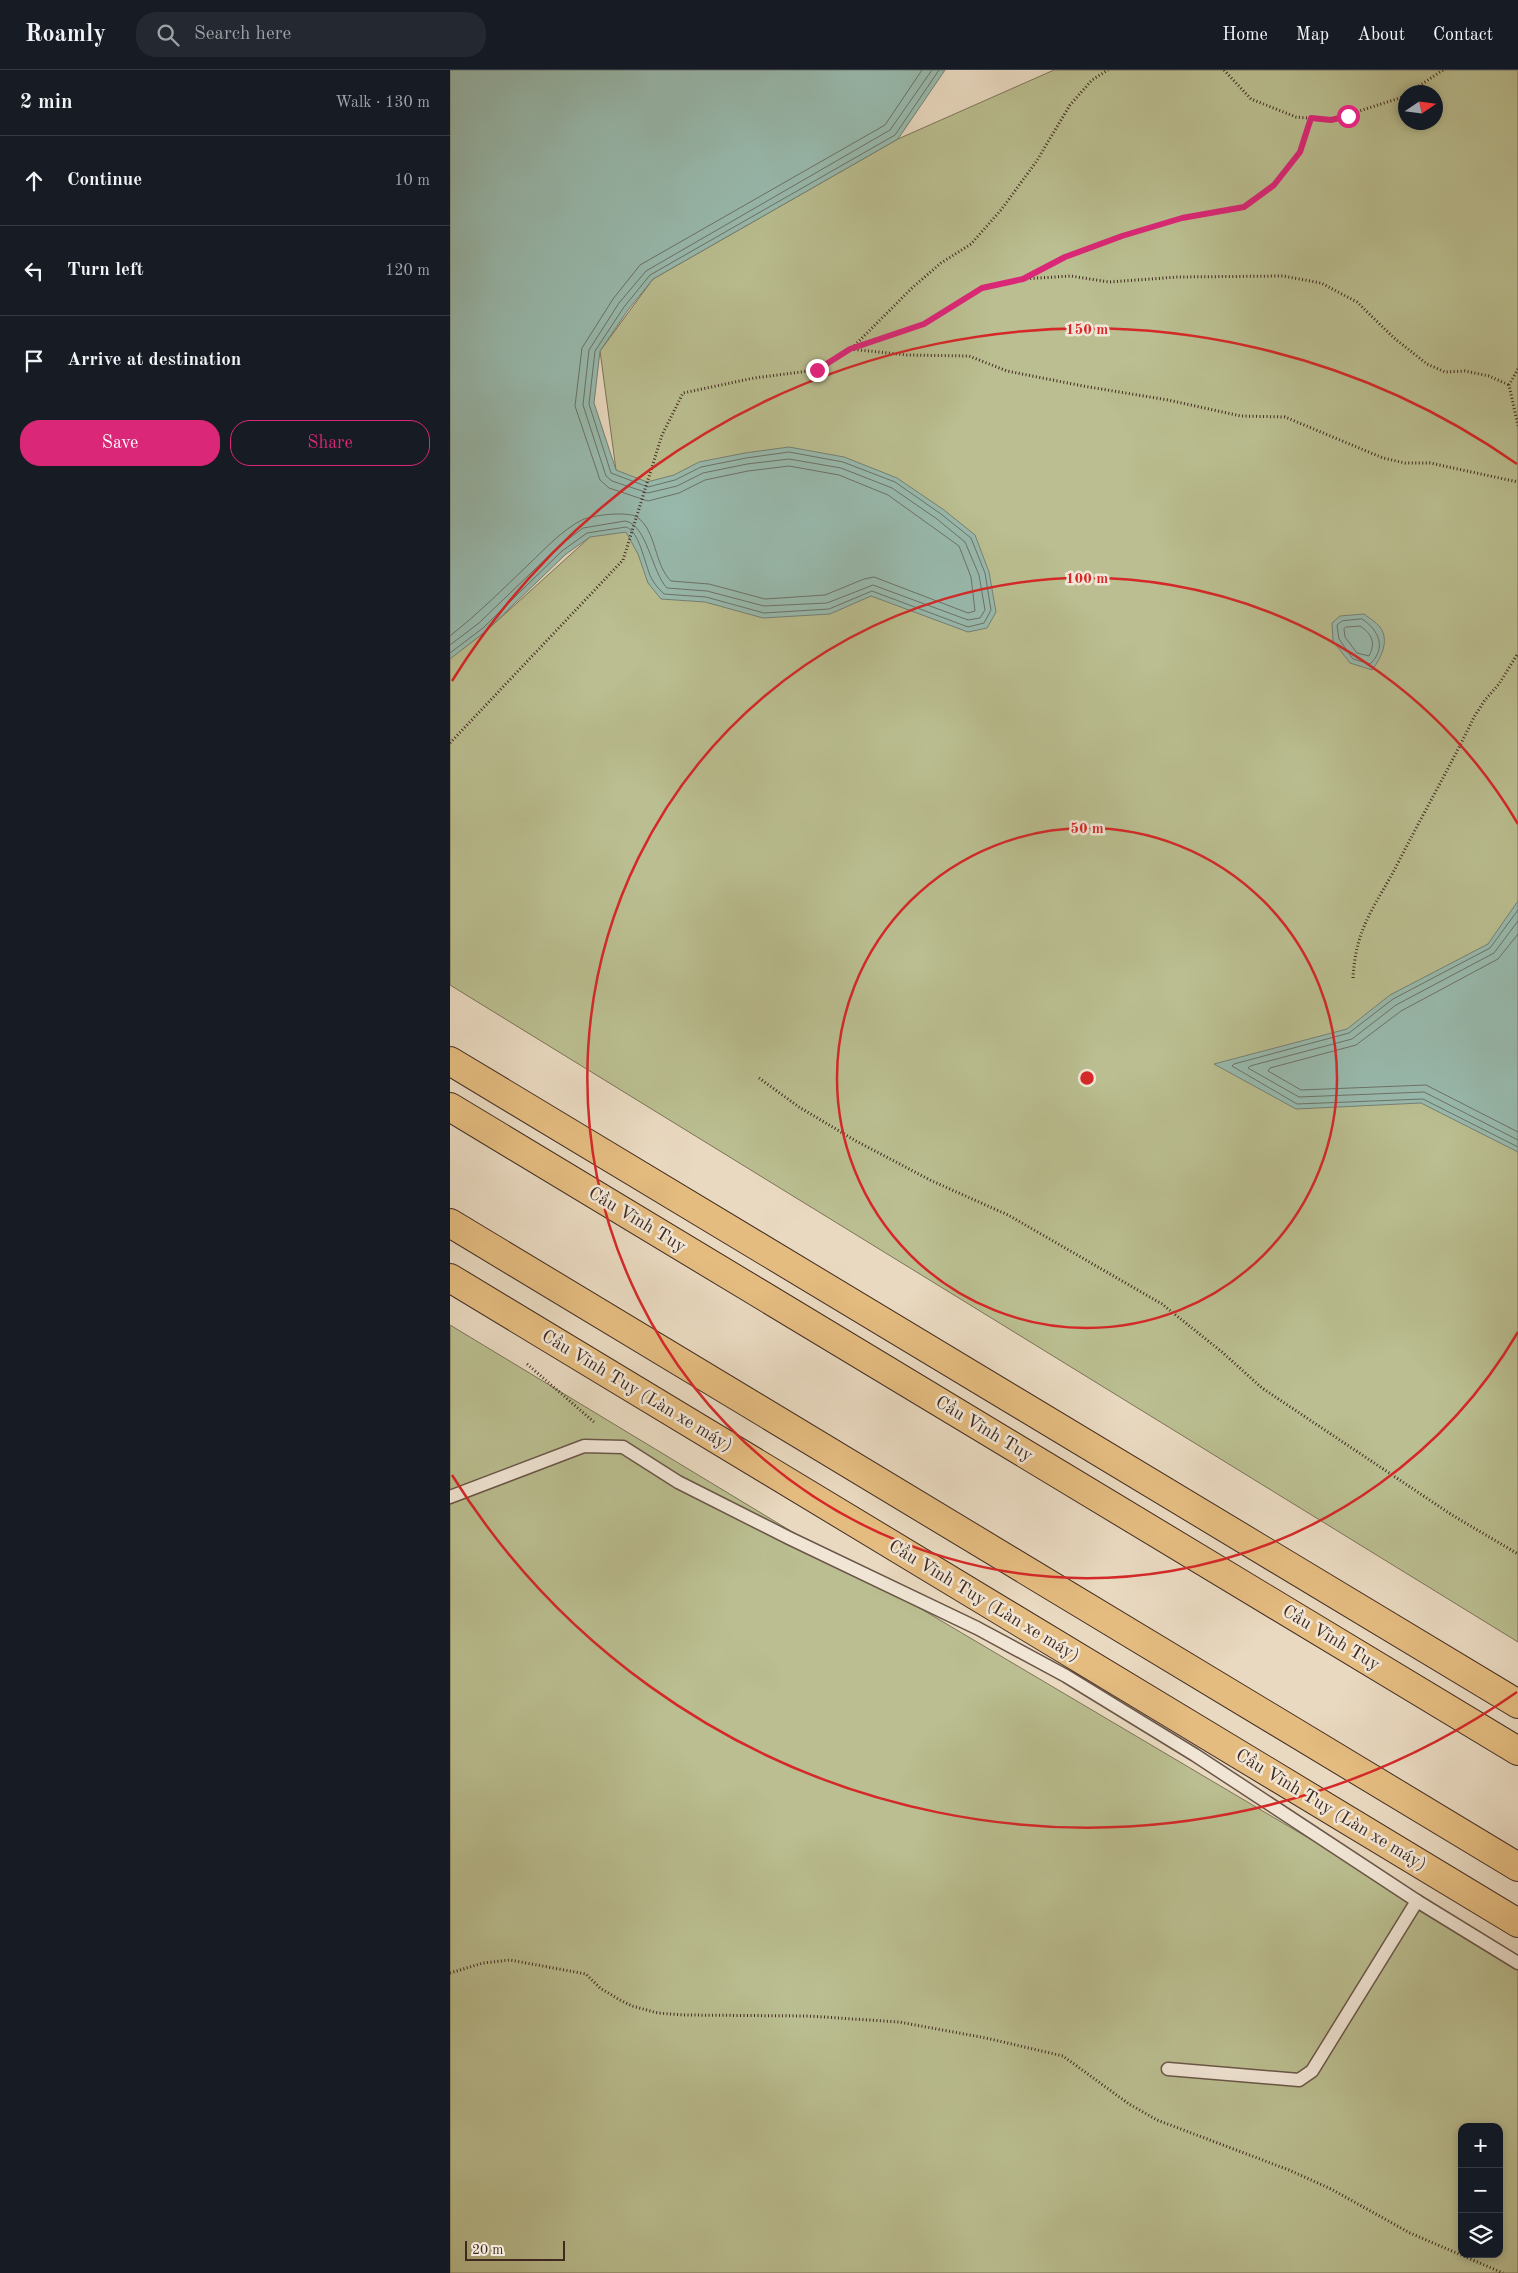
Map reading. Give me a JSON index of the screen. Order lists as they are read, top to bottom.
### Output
{
  "streets": {
    "highway": ["Cầu Vĩnh Tuy", "Cầu Vĩnh Tuy (Làn xe máy)"]
  },
  "scale_bar": "20 m",
  "north": "right",
  "page": {
    "header": "Roamly",
    "search": "Search here",
    "nav": [
      "Home",
      "Map",
      "About",
      "Contact"
    ],
    "heading": ["2 min", "Walk · 130 m"],
    "list": [
      ["Continue", "10 m"],
      ["Turn left", "120 m"],
      "Arrive at destination"
    ],
    "buttons": ["Save", "Share"],
    "map_buttons": ["+", "−"],
    "scale": "20 m"
  },
  "rings": ["150 m", "100 m", "50 m"]
}
